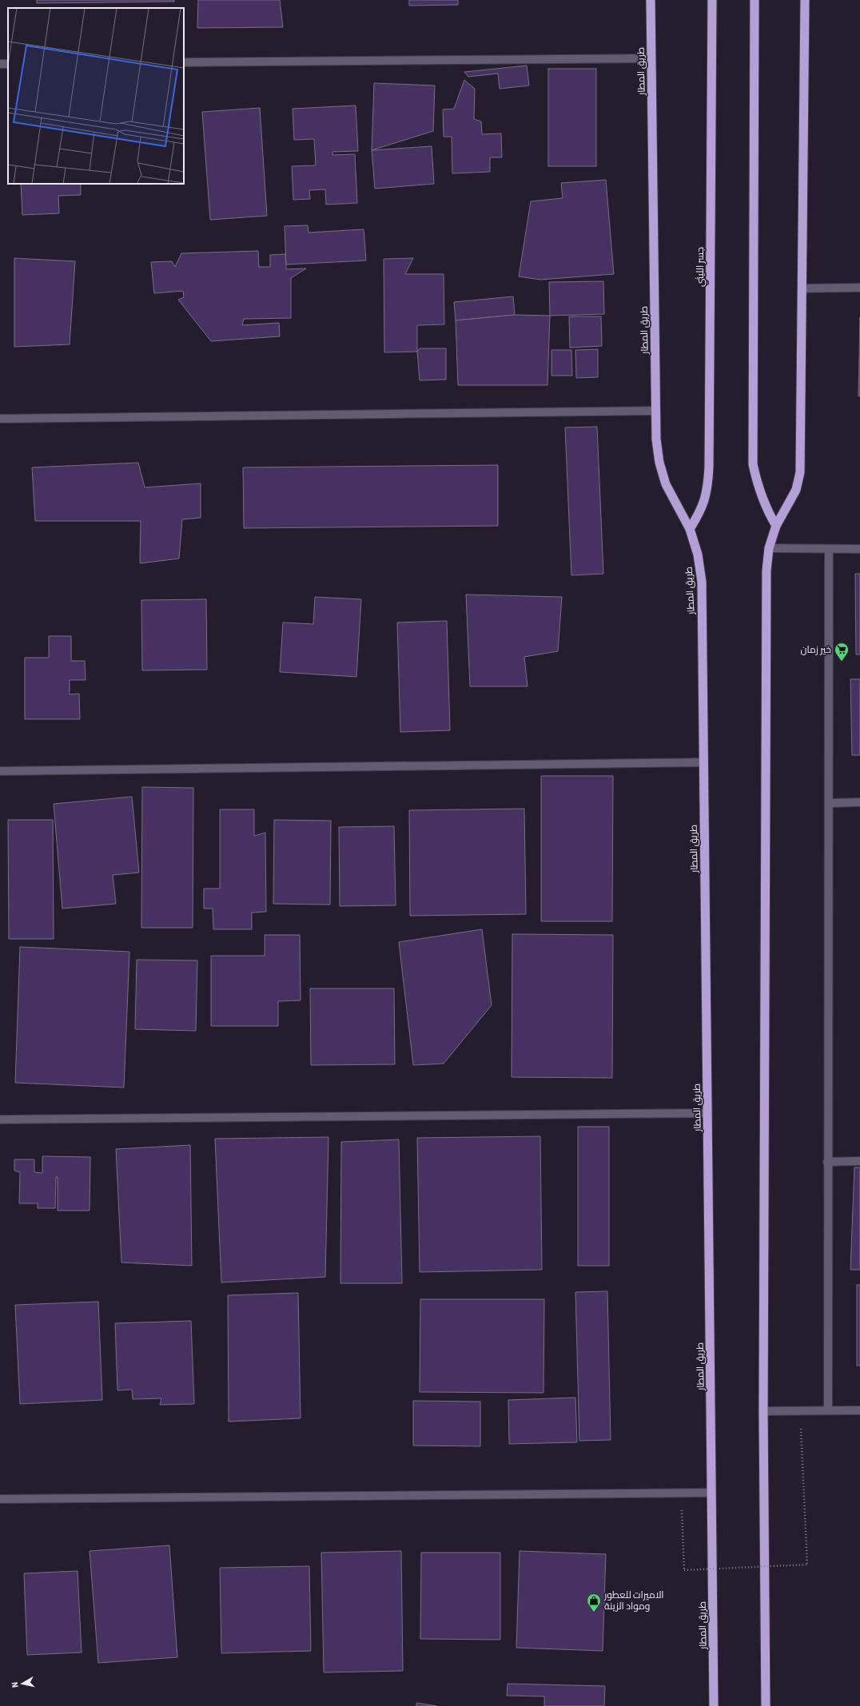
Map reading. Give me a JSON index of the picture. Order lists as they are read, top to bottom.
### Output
{
  "streets": {
    "highway": ["طريق المطار", "جسر الليثي"]
  },
  "crossings": [
    ["طريق المطار", "جسر الليثي"]
  ],
  "places": {
    "supermarket": ["خير زمان"],
    "shop": ["الاميرات للعطور ومواد الزينة"]
  },
  "north": "left"
}
